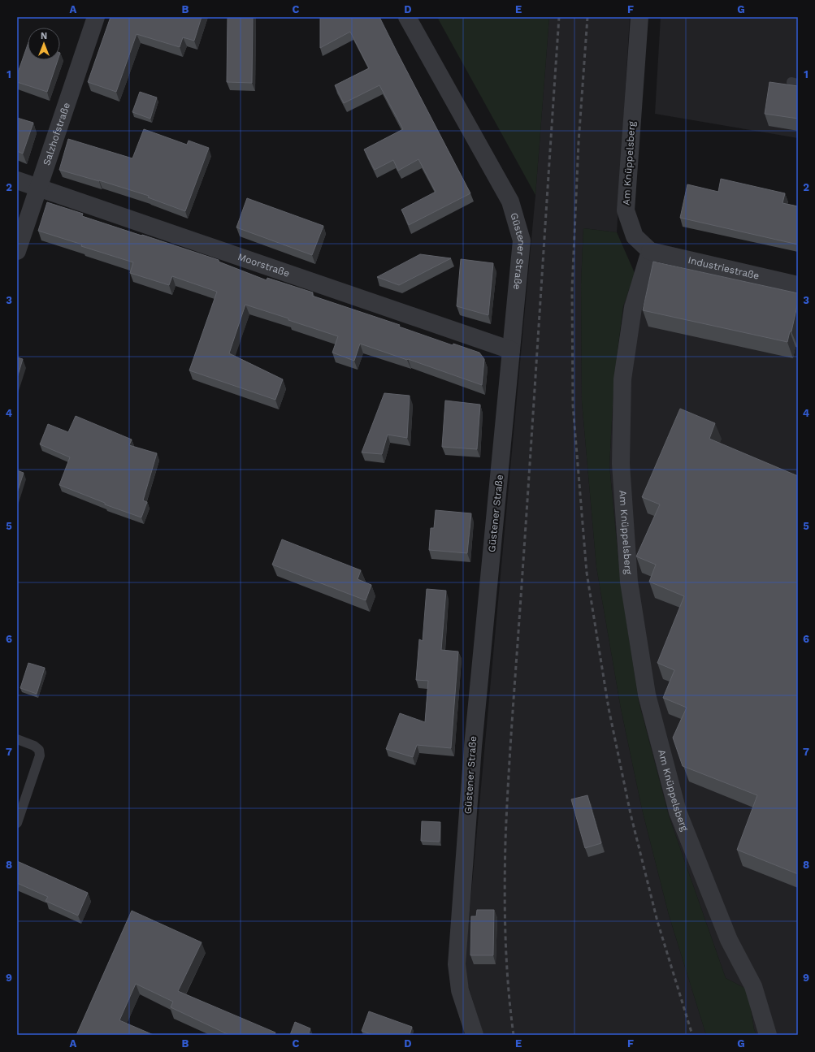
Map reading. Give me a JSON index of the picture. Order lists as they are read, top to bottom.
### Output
{
  "streets": {
    "street": [
      "Salzhofstraße",
      "Am Knüppelsberg",
      "Güstener Straße",
      "Moorstraße",
      "Industriestraße"
    ]
  },
  "crossings": [
    ["Salzhofstraße", "Moorstraße"],
    ["Am Knüppelsberg", "Industriestraße"],
    ["Güstener Straße", "Moorstraße"]
  ],
  "north": "top",
  "grid": {
    "columns": [
      "A",
      "B",
      "C",
      "D",
      "E",
      "F",
      "G"
    ],
    "rows": [
      "1",
      "2",
      "3",
      "4",
      "5",
      "6",
      "7",
      "8",
      "9"
    ]
  }
}
